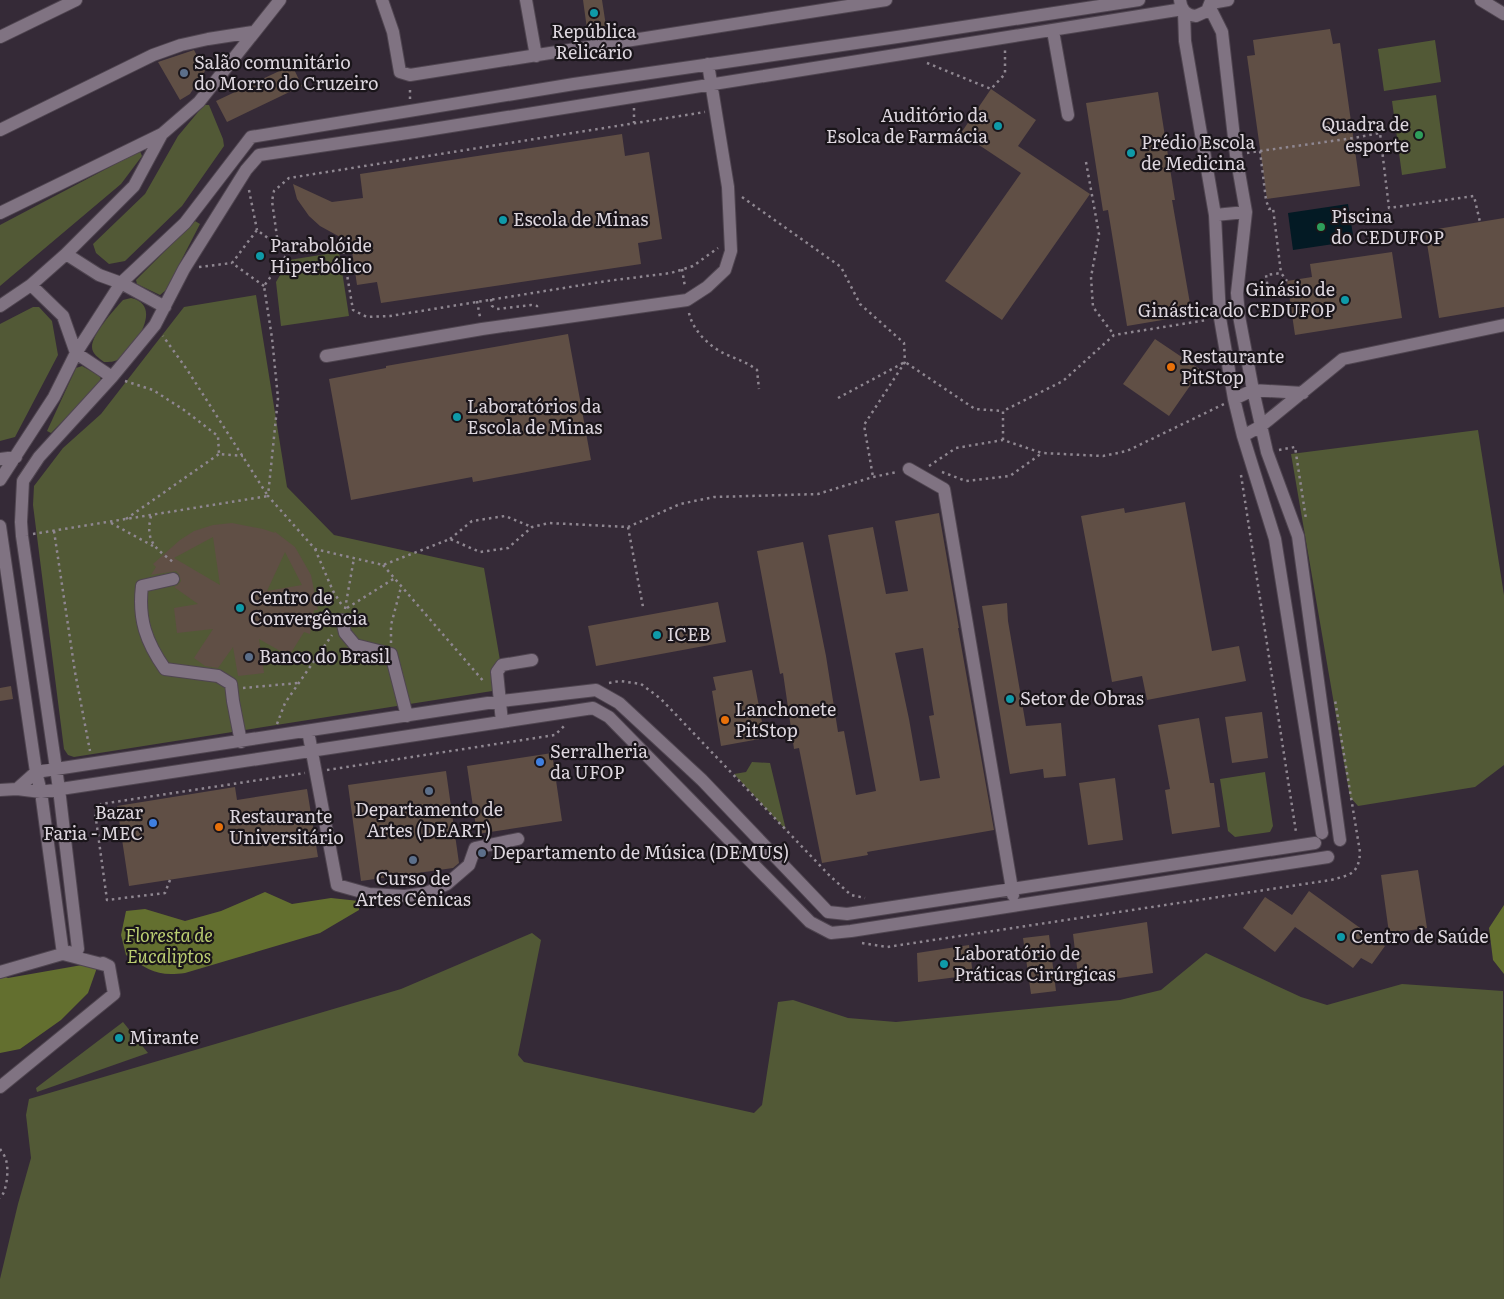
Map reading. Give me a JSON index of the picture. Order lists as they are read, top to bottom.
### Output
{
  "parks": ["Floresta de Eucaliptos"],
  "places": [
    "República Relicário",
    "Salão comunitário do Morro do Cruzeiro",
    "Auditório da Esolca de Farmácia",
    "Quadra de esporte",
    "Prédio Escola de Medicina",
    "Escola de Minas",
    "Piscina do CEDUFOP",
    "Parabolóide Hiperbólico",
    "Ginásio de Ginástica do CEDUFOP",
    "Restaurante PitStop",
    "Laboratórios da Escola de Minas",
    "Centro de Convergência",
    "ICEB",
    "Banco do Brasil",
    "Setor de Obras",
    "Lanchonete PitStop",
    "Serralheria da UFOP",
    "Departamento de Artes (DEART)",
    "Bazar Faria - MEC",
    "Restaurante Universitário",
    "Departamento de Música (DEMUS)",
    "Curso de Artes Cênicas",
    "Centro de Saúde",
    "Laboratório de Práticas Cirúrgicas",
    "Mirante"
  ]
}
